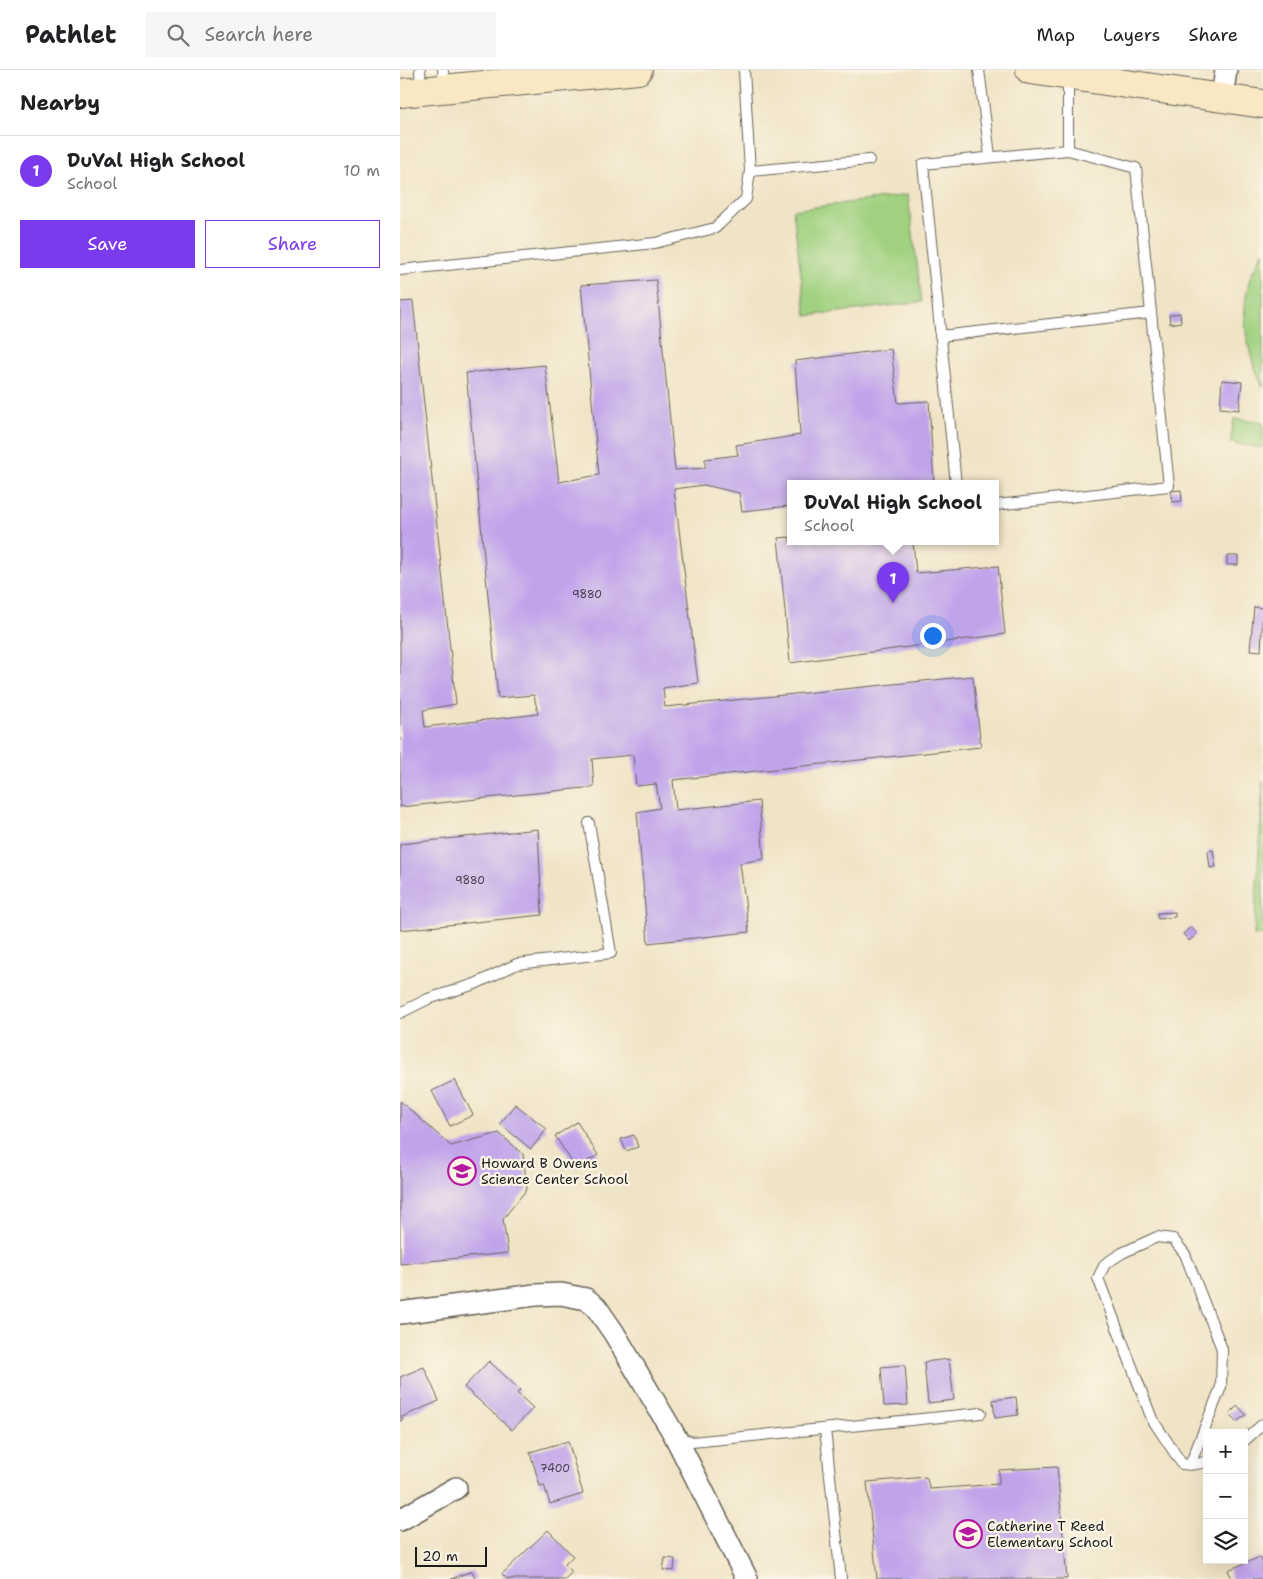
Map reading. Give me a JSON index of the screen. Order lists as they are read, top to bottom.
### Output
{
  "places": {
    "school or university": ["Howard B Owens Science Center School", "Catherine T Reed Elementary School"]
  },
  "house_numbers": ["9880", "9880", "7400"],
  "scale_bar": "20 m",
  "page": {
    "header": "Pathlet",
    "search": "Search here",
    "nav": ["Map", "Layers", "Share"],
    "heading": "Nearby",
    "list": [
      {
        "mark": "1",
        "name": "DuVal High School",
        "note": "School",
        "value": "10 m"
      }
    ],
    "buttons": ["Save", "Share"],
    "popup": ["DuVal High School", "School"],
    "pins": "1",
    "map_buttons": ["+", "−"],
    "scale": "20 m"
  }
}
